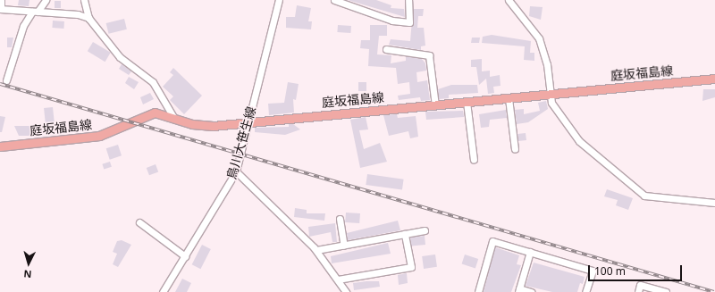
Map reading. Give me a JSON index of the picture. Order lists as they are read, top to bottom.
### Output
{
  "streets": {
    "main road": ["庭坂福島線"],
    "street": ["鳥川大笹生線"]
  },
  "crossings": [
    ["庭坂福島線", "鳥川大笹生線"]
  ],
  "scale_bar": "100 m",
  "north": "bottom"
}
